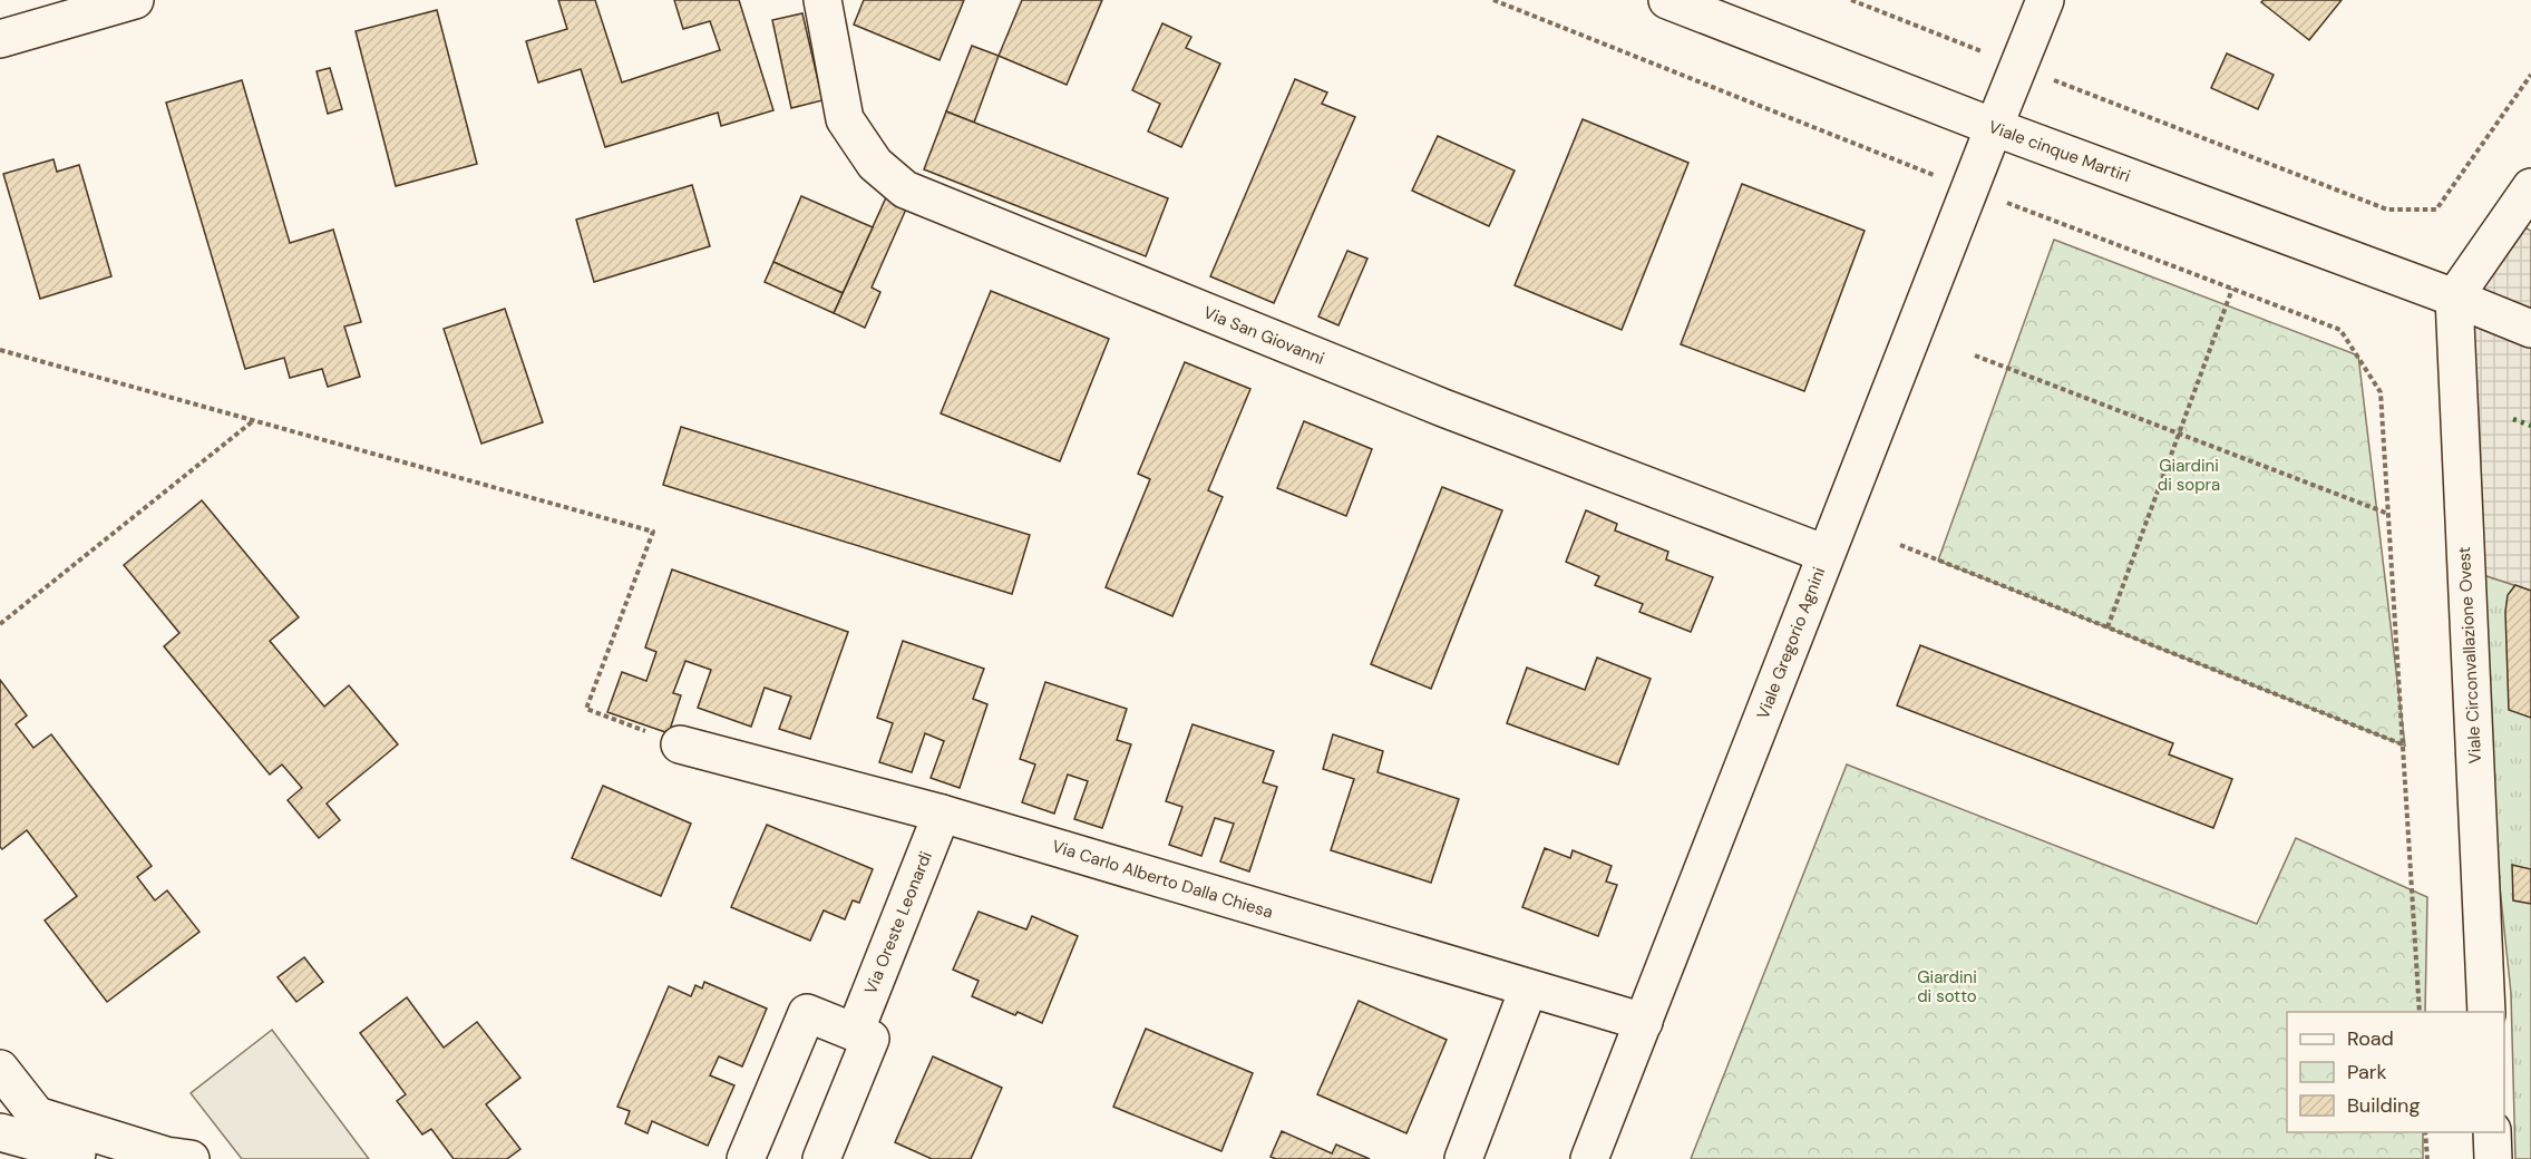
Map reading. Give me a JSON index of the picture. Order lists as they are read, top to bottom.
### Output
{
  "streets": {
    "street": [
      "Viale cinque Martiri",
      "Via San Giovanni",
      "Viale Gregorio Agnini",
      "Viale Circonvallazione Ovest",
      "Via Carlo Alberto Dalla Chiesa",
      "Via Oreste Leonardi"
    ]
  },
  "crossings": [
    ["Viale cinque Martiri", "Viale Gregorio Agnini"],
    ["Viale cinque Martiri", "Viale Circonvallazione Ovest"],
    ["Via San Giovanni", "Viale Gregorio Agnini"],
    ["Viale Gregorio Agnini", "Via Carlo Alberto Dalla Chiesa"],
    ["Via Carlo Alberto Dalla Chiesa", "Via Oreste Leonardi"]
  ],
  "parks": ["Giardini di sopra", "Giardini di sotto"],
  "legend": ["Road", "Park", "Building"]
}
